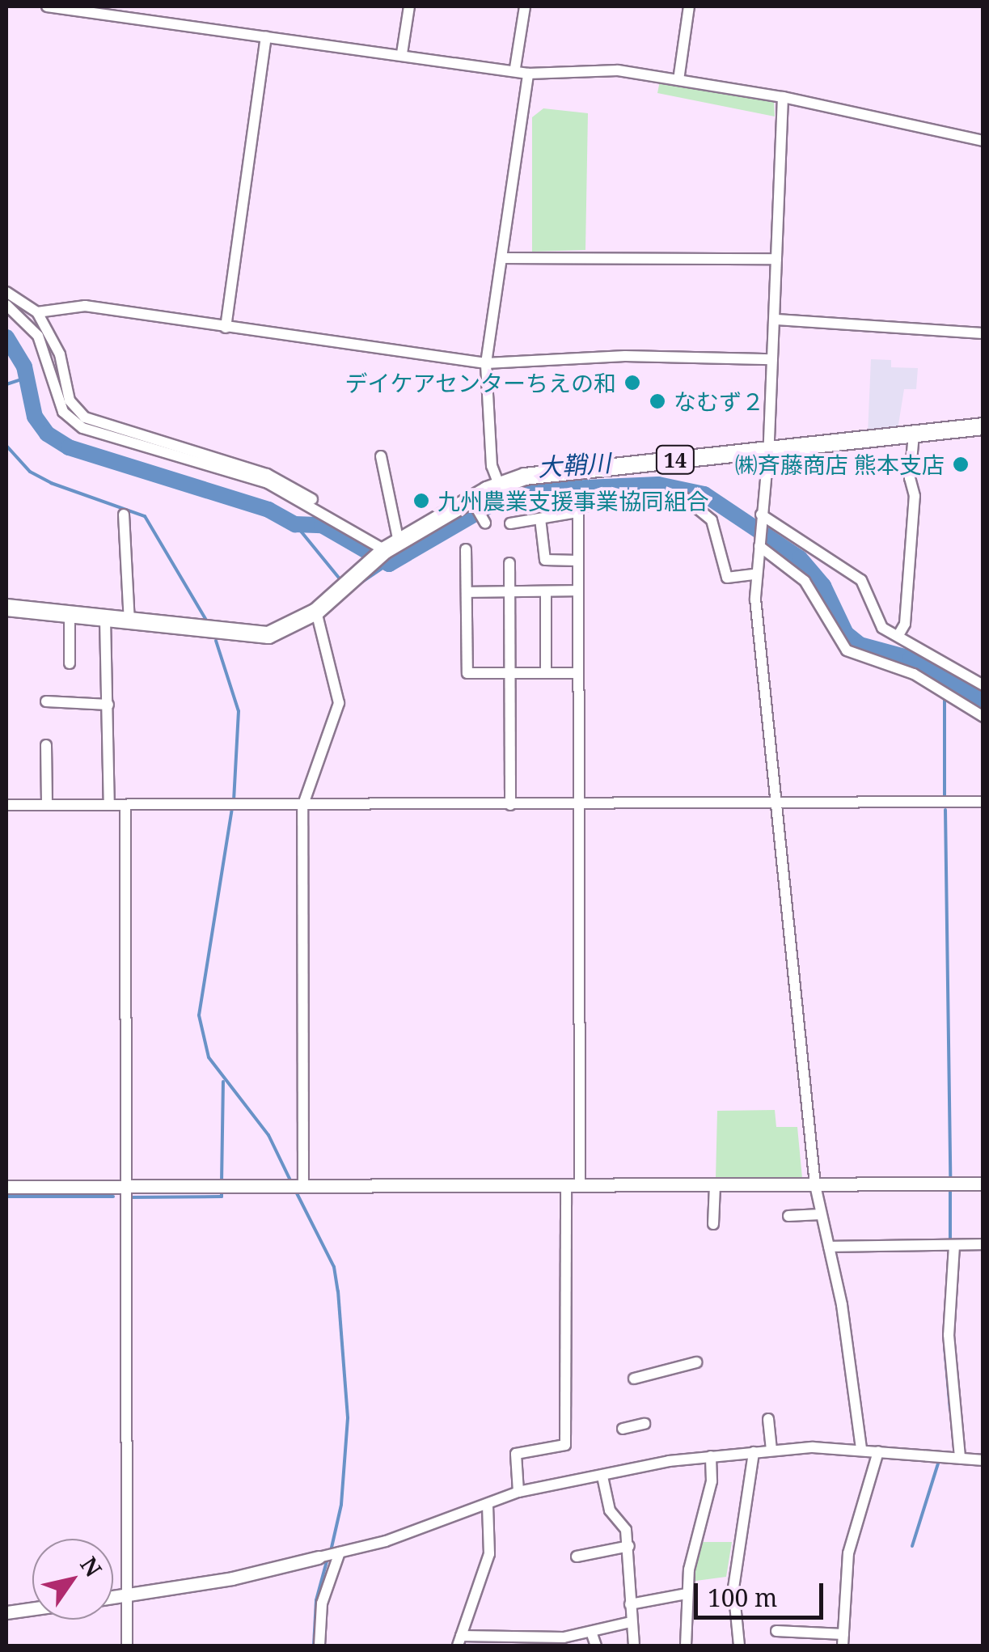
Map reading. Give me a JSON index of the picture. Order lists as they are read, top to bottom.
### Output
{
  "streets": {
    "main road": ["14"]
  },
  "water": ["大鞘川"],
  "places": [
    "デイケアセンターちえの和",
    "なむず２",
    "㈱斉藤商店 熊本支店",
    "九州農業支援事業協同組合"
  ],
  "scale_bar": "100 m",
  "north": "top right"
}
